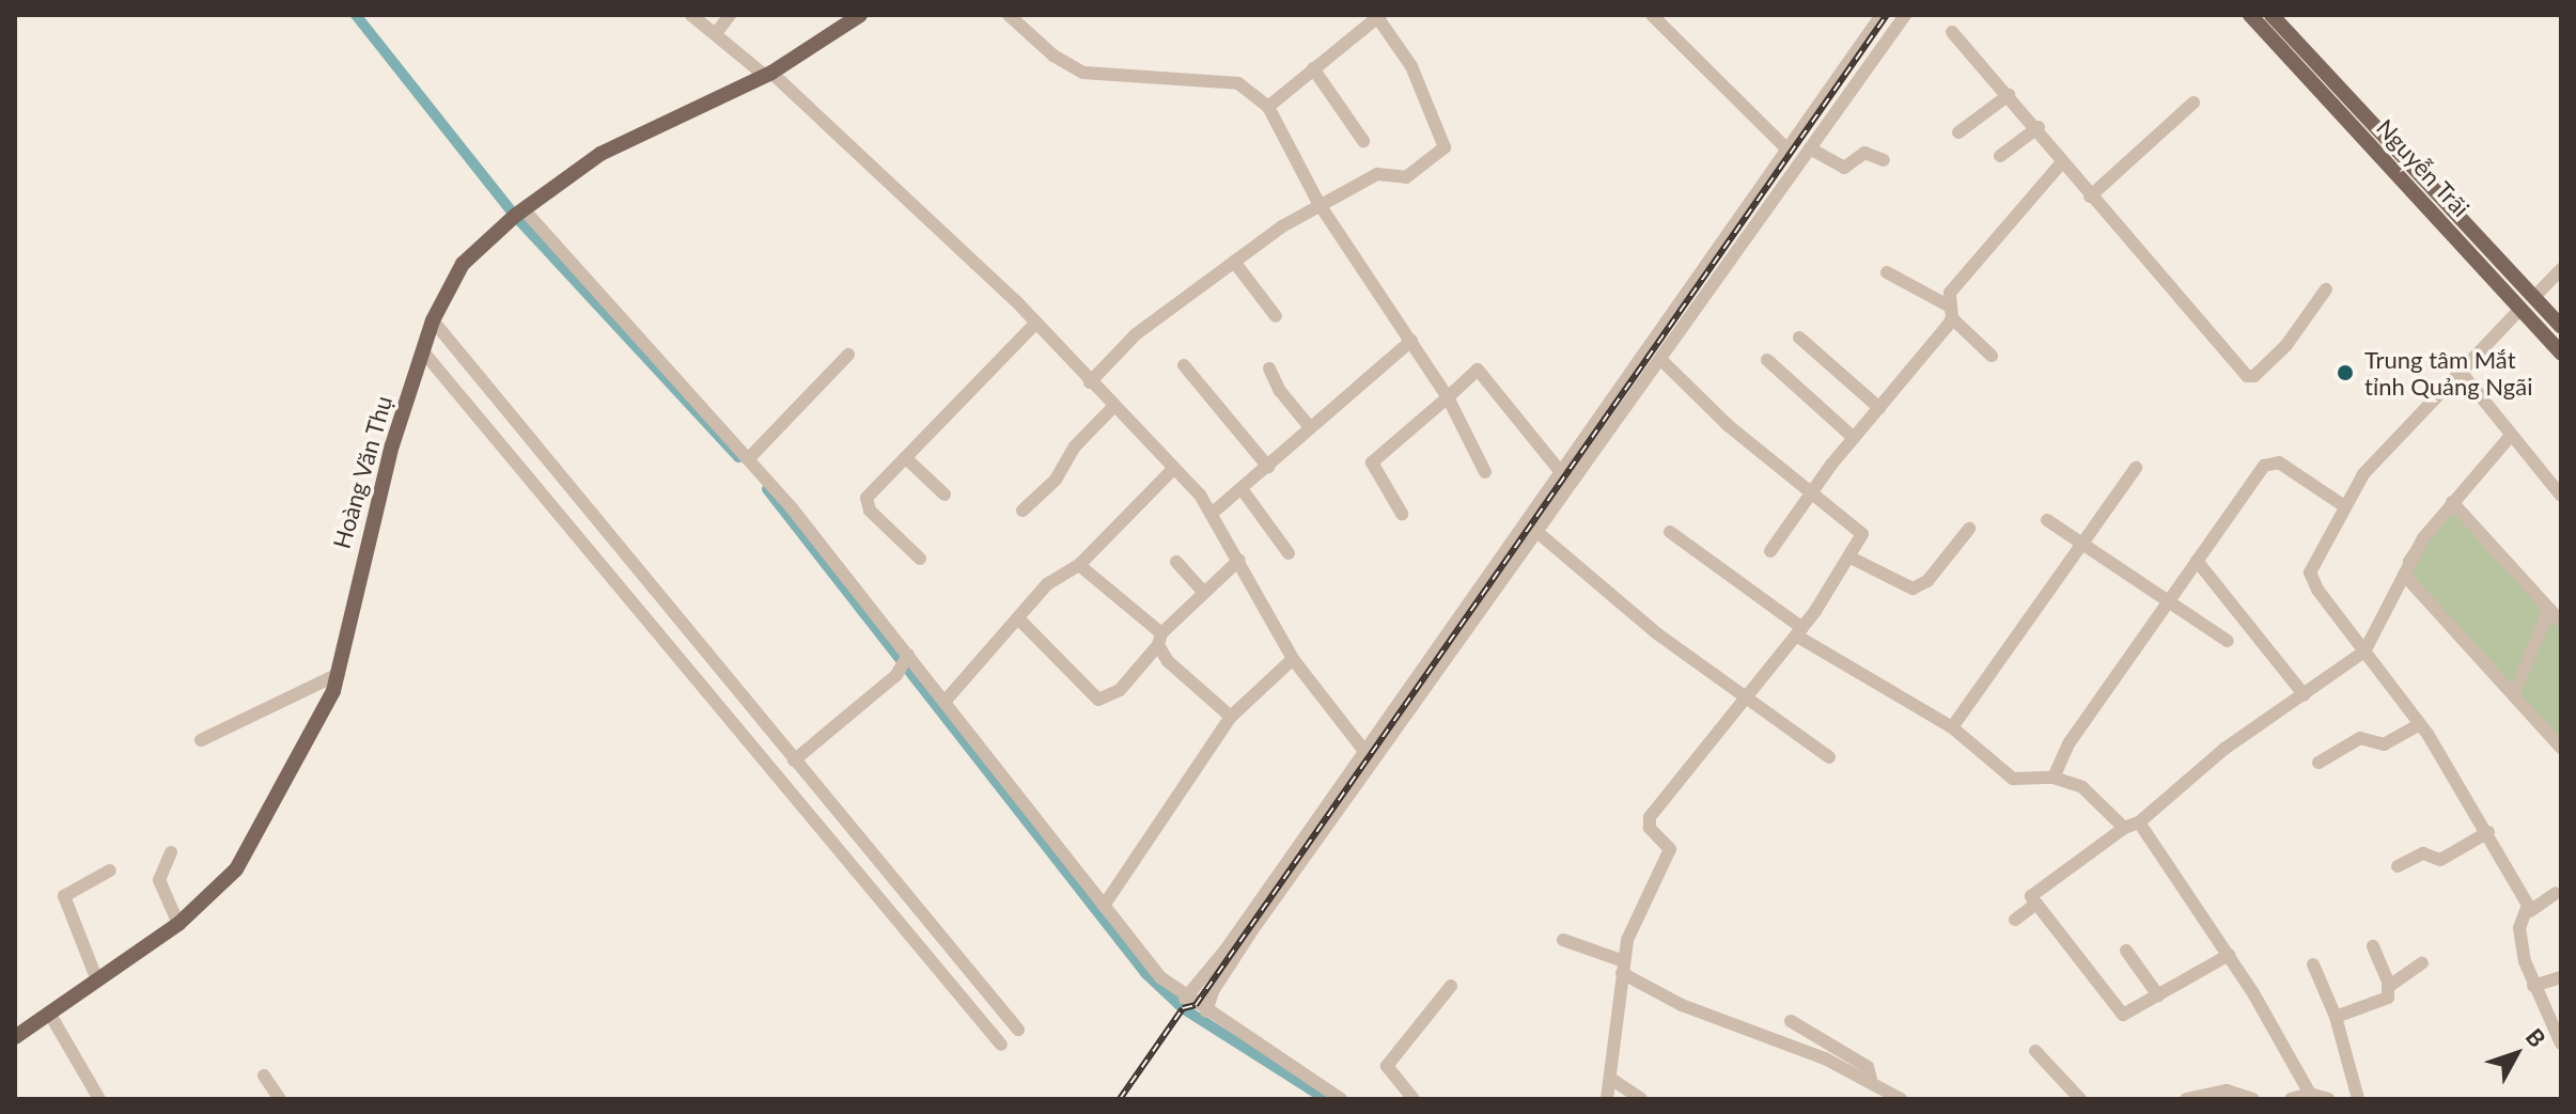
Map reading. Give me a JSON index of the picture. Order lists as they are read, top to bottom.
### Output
{
  "streets": {
    "main road": ["Nguyễn Trãi", "Hoàng Văn Thụ"]
  },
  "places": ["Trung tâm Mắt tỉnh Quảng Ngãi"],
  "north": "top right"
}
